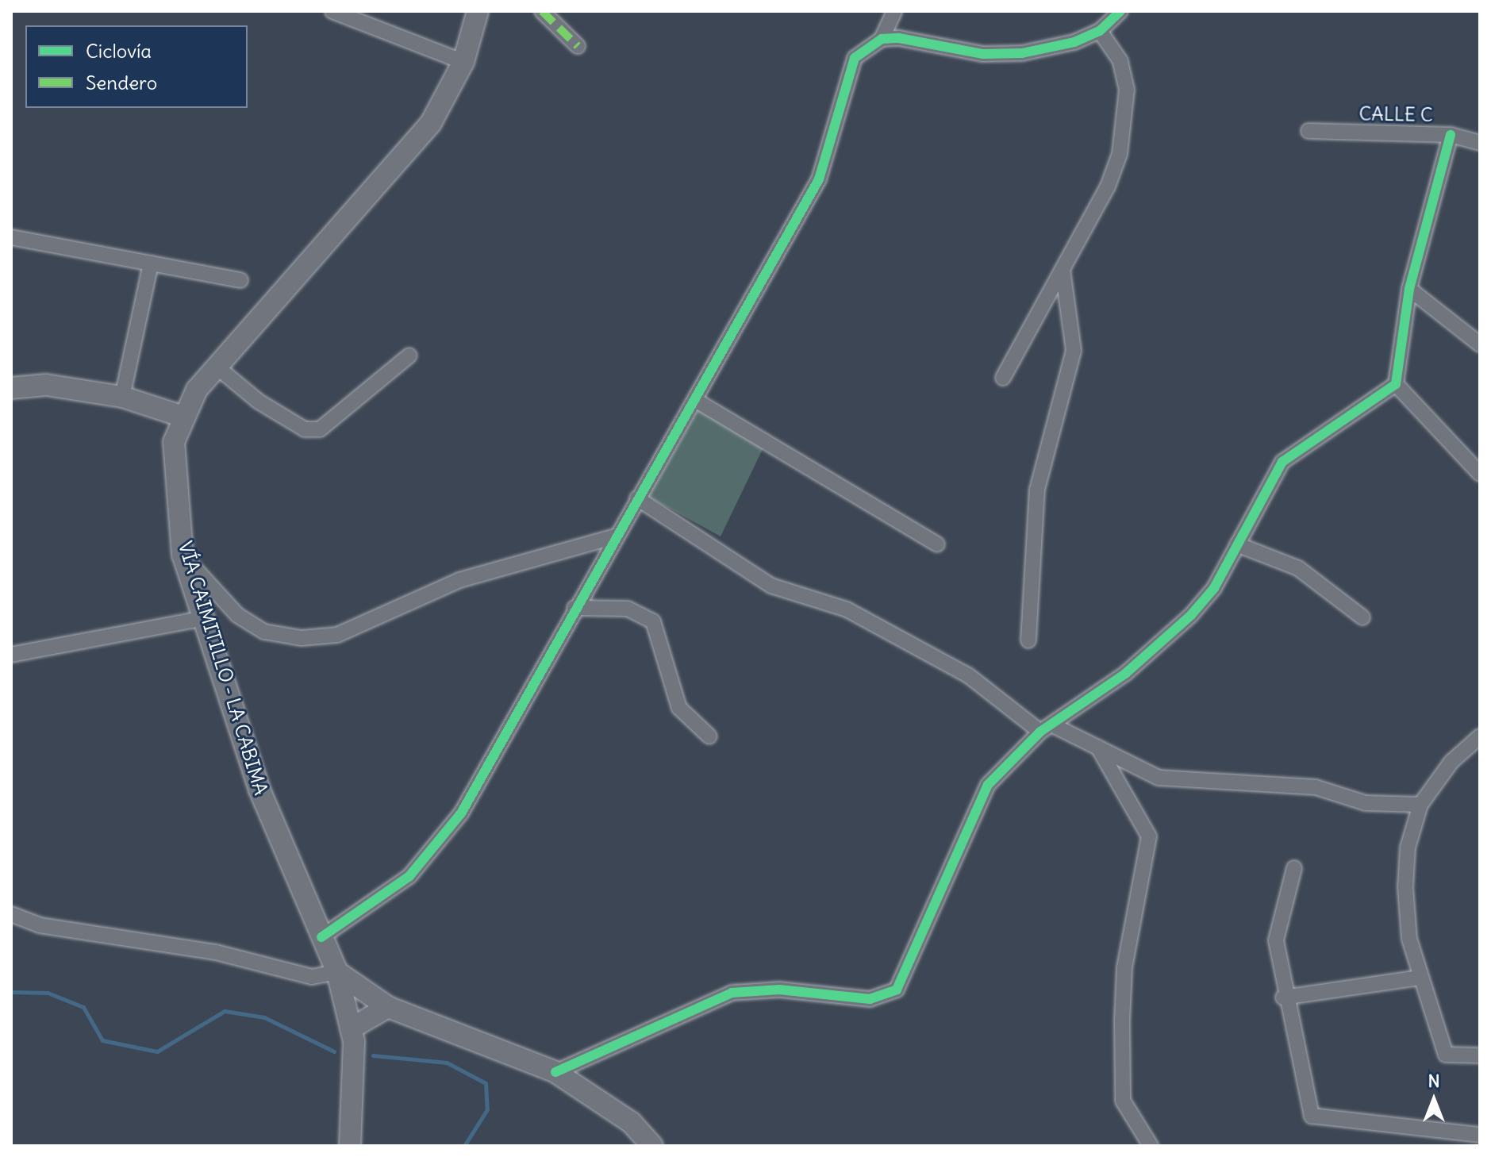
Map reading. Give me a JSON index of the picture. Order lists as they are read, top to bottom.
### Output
{
  "streets": {
    "street": ["CALLE C", "VÍA CAIMITILLO - LA CABIMA"]
  },
  "legend": ["Ciclovía", "Sendero"],
  "north": "top"
}
